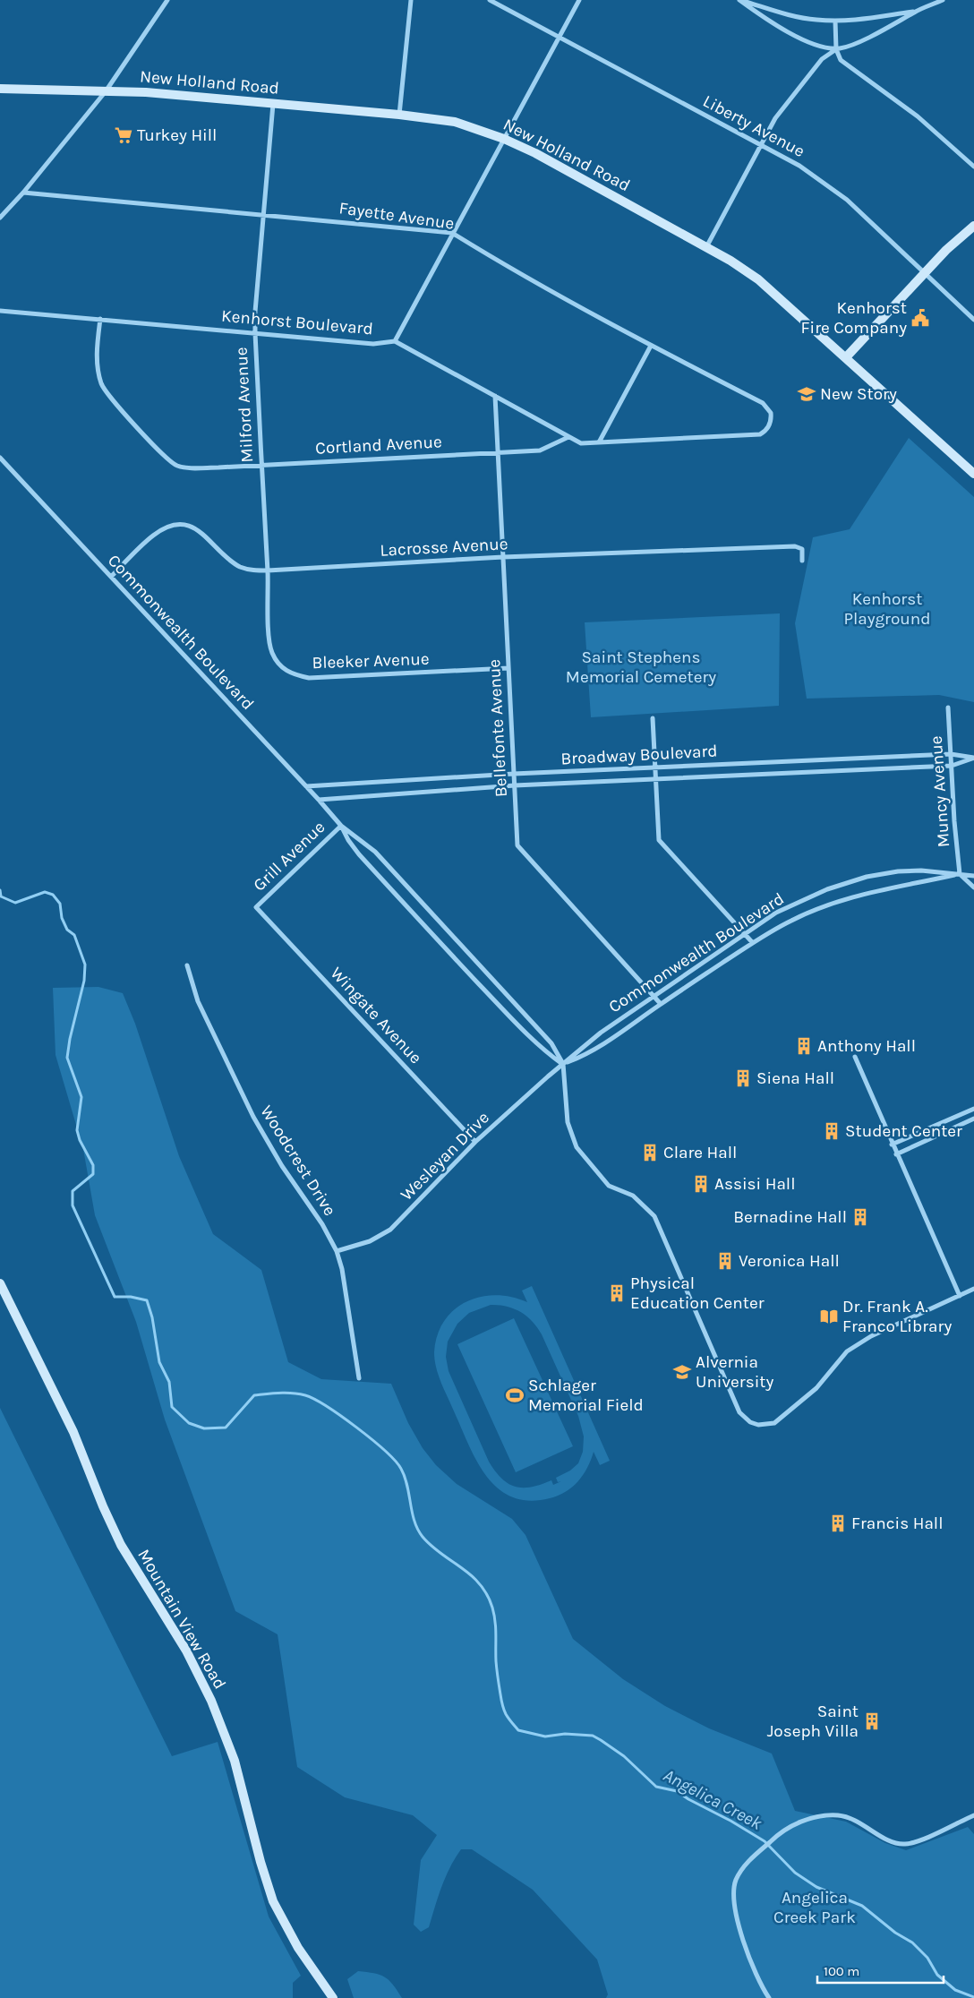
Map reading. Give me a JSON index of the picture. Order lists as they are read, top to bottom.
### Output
{
  "streets": {
    "main road": ["New Holland Road", "Mountain View Road"],
    "street": [
      "Liberty Avenue",
      "Fayette Avenue",
      "Kenhorst Boulevard",
      "Milford Avenue",
      "Cortland Avenue",
      "Lacrosse Avenue",
      "Commonwealth Boulevard",
      "Bleeker Avenue",
      "Bellefonte Avenue",
      "Broadway Boulevard",
      "Muncy Avenue",
      "Grill Avenue",
      "Wingate Avenue",
      "Wesleyan Drive",
      "Woodcrest Drive"
    ]
  },
  "crossings": [
    ["New Holland Road", "Milford Avenue"],
    ["Fayette Avenue", "Milford Avenue"],
    ["Kenhorst Boulevard", "Milford Avenue"],
    ["Kenhorst Boulevard", "Cortland Avenue"],
    ["Kenhorst Boulevard", "Bellefonte Avenue"],
    ["Milford Avenue", "Cortland Avenue"],
    ["Milford Avenue", "Lacrosse Avenue"],
    ["Milford Avenue", "Bleeker Avenue"],
    ["Cortland Avenue", "Bellefonte Avenue"],
    ["Lacrosse Avenue", "Commonwealth Boulevard"],
    ["Lacrosse Avenue", "Bellefonte Avenue"],
    ["Commonwealth Boulevard", "Bellefonte Avenue"],
    ["Commonwealth Boulevard", "Broadway Boulevard"],
    ["Commonwealth Boulevard", "Muncy Avenue"],
    ["Commonwealth Boulevard", "Grill Avenue"],
    ["Commonwealth Boulevard", "Wesleyan Drive"],
    ["Bleeker Avenue", "Bellefonte Avenue"],
    ["Bellefonte Avenue", "Broadway Boulevard"],
    ["Broadway Boulevard", "Muncy Avenue"],
    ["Grill Avenue", "Wingate Avenue"],
    ["Wingate Avenue", "Wesleyan Drive"],
    ["Wesleyan Drive", "Woodcrest Drive"]
  ],
  "water": ["Angelica Creek"],
  "parks": ["Kenhorst Playground", "Saint Stephens Memorial Cemetery", "Angelica Creek Park"],
  "places": {
    "supermarket": ["Turkey Hill"],
    "public building": ["Kenhorst Fire Company"],
    "school or university": ["New Story", "Alvernia University"],
    "building": [
      "Anthony Hall",
      "Siena Hall",
      "Student Center",
      "Clare Hall",
      "Assisi Hall",
      "Bernadine Hall",
      "Veronica Hall",
      "Physical Education Center",
      "Francis Hall",
      "Saint Joseph Villa"
    ],
    "library": ["Dr. Frank A. Franco Library"],
    "sports": ["Schlager Memorial Field"]
  },
  "scale_bar": "100 m"
}
